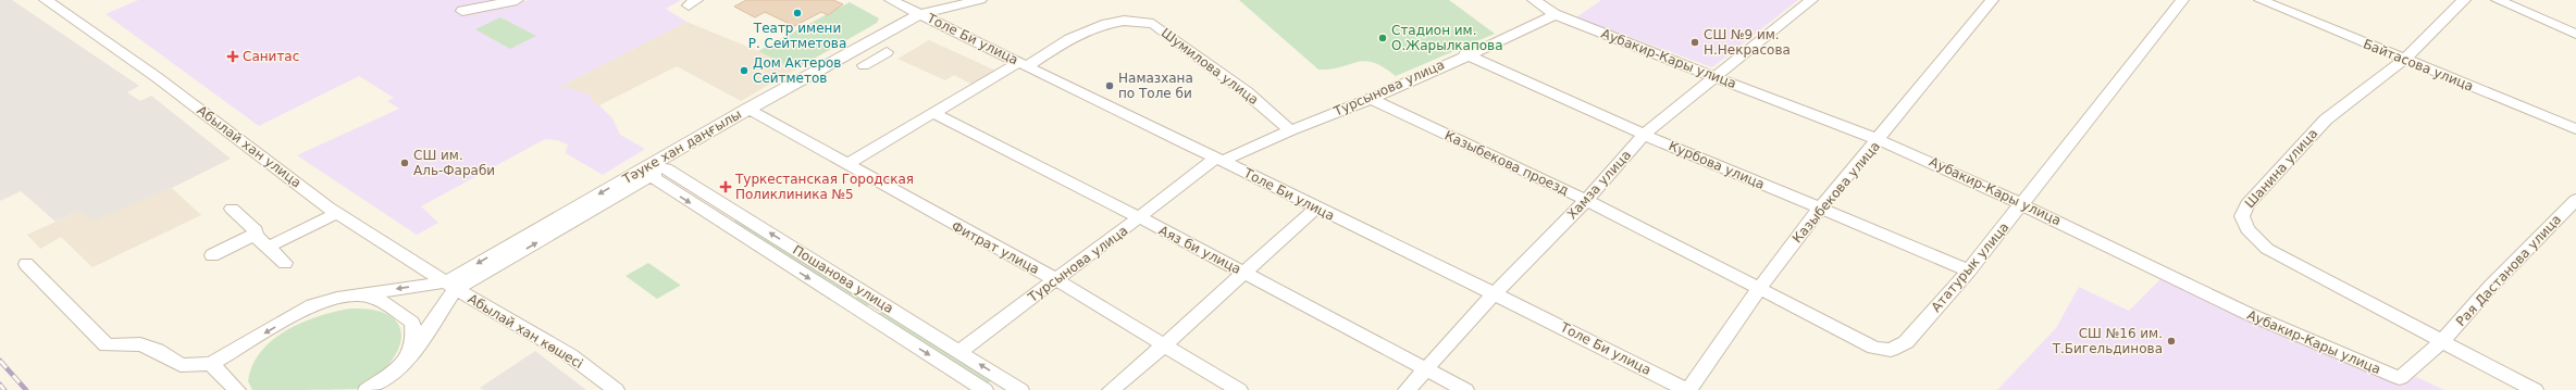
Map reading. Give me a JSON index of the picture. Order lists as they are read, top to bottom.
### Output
{
  "streets": {
    "street": [
      "Толе Би улица",
      "Аубакир-Кары улица",
      "Байтасова улица",
      "Шумилова улица",
      "Турсынова улица",
      "Абылай хан улица",
      "Тәуке хан даңғылы",
      "Казыбекова проезд",
      "Курбова улица",
      "Шанина улица",
      "Хамза улица",
      "Казыбекова улица",
      "Фитрат улица",
      "Аяз би улица",
      "Ататурык улица",
      "Рая Дастанова улица",
      "Пошанова улица",
      "Абылай хан көшесі"
    ]
  },
  "crossings": [
    ["Толе Би улица", "Шумилова улица"],
    ["Толе Би улица", "Турсынова улица"],
    ["Толе Би улица", "Тәуке хан даңғылы"],
    ["Толе Би улица", "Хамза улица"],
    ["Толе Би улица", "Казыбекова улица"],
    ["Аубакир-Кары улица", "Турсынова улица"],
    ["Аубакир-Кары улица", "Шанина улица"],
    ["Аубакир-Кары улица", "Хамза улица"],
    ["Аубакир-Кары улица", "Казыбекова улица"],
    ["Аубакир-Кары улица", "Ататурык улица"],
    ["Аубакир-Кары улица", "Рая Дастанова улица"],
    ["Байтасова улица", "Шанина улица"],
    ["Шумилова улица", "Турсынова улица"],
    ["Шумилова улица", "Фитрат улица"],
    ["Шумилова улица", "Аяз би улица"],
    ["Турсынова улица", "Казыбекова проезд"],
    ["Турсынова улица", "Курбова улица"],
    ["Турсынова улица", "Фитрат улица"],
    ["Турсынова улица", "Аяз би улица"],
    ["Турсынова улица", "Пошанова улица"],
    ["Абылай хан улица", "Тәуке хан даңғылы"],
    ["Абылай хан улица", "Абылай хан көшесі"],
    ["Тәуке хан даңғылы", "Фитрат улица"],
    ["Тәуке хан даңғылы", "Пошанова улица"],
    ["Тәуке хан даңғылы", "Абылай хан көшесі"],
    ["Казыбекова проезд", "Хамза улица"],
    ["Казыбекова проезд", "Казыбекова улица"],
    ["Казыбекова проезд", "Ататурык улица"],
    ["Курбова улица", "Хамза улица"],
    ["Курбова улица", "Казыбекова улица"],
    ["Курбова улица", "Ататурык улица"],
    ["Шанина улица", "Рая Дастанова улица"],
    ["Хамза улица", "Аяз би улица"],
    ["Казыбекова улица", "Ататурык улица"]
  ],
  "places": {
    "other": [
      "Театр имени Р. Сейтметова",
      "Стадион им. О.Жарылкапова",
      "СШ №9 им. Н.Некрасова",
      "Дом Актеров Сейтметов",
      "Намазхана по Толе би",
      "СШ им. Аль-Фараби",
      "СШ №16 им. Т.Бигельдинова"
    ],
    "health": ["Санитас", "Туркестанская Городская Поликлиника №5"]
  }
}
